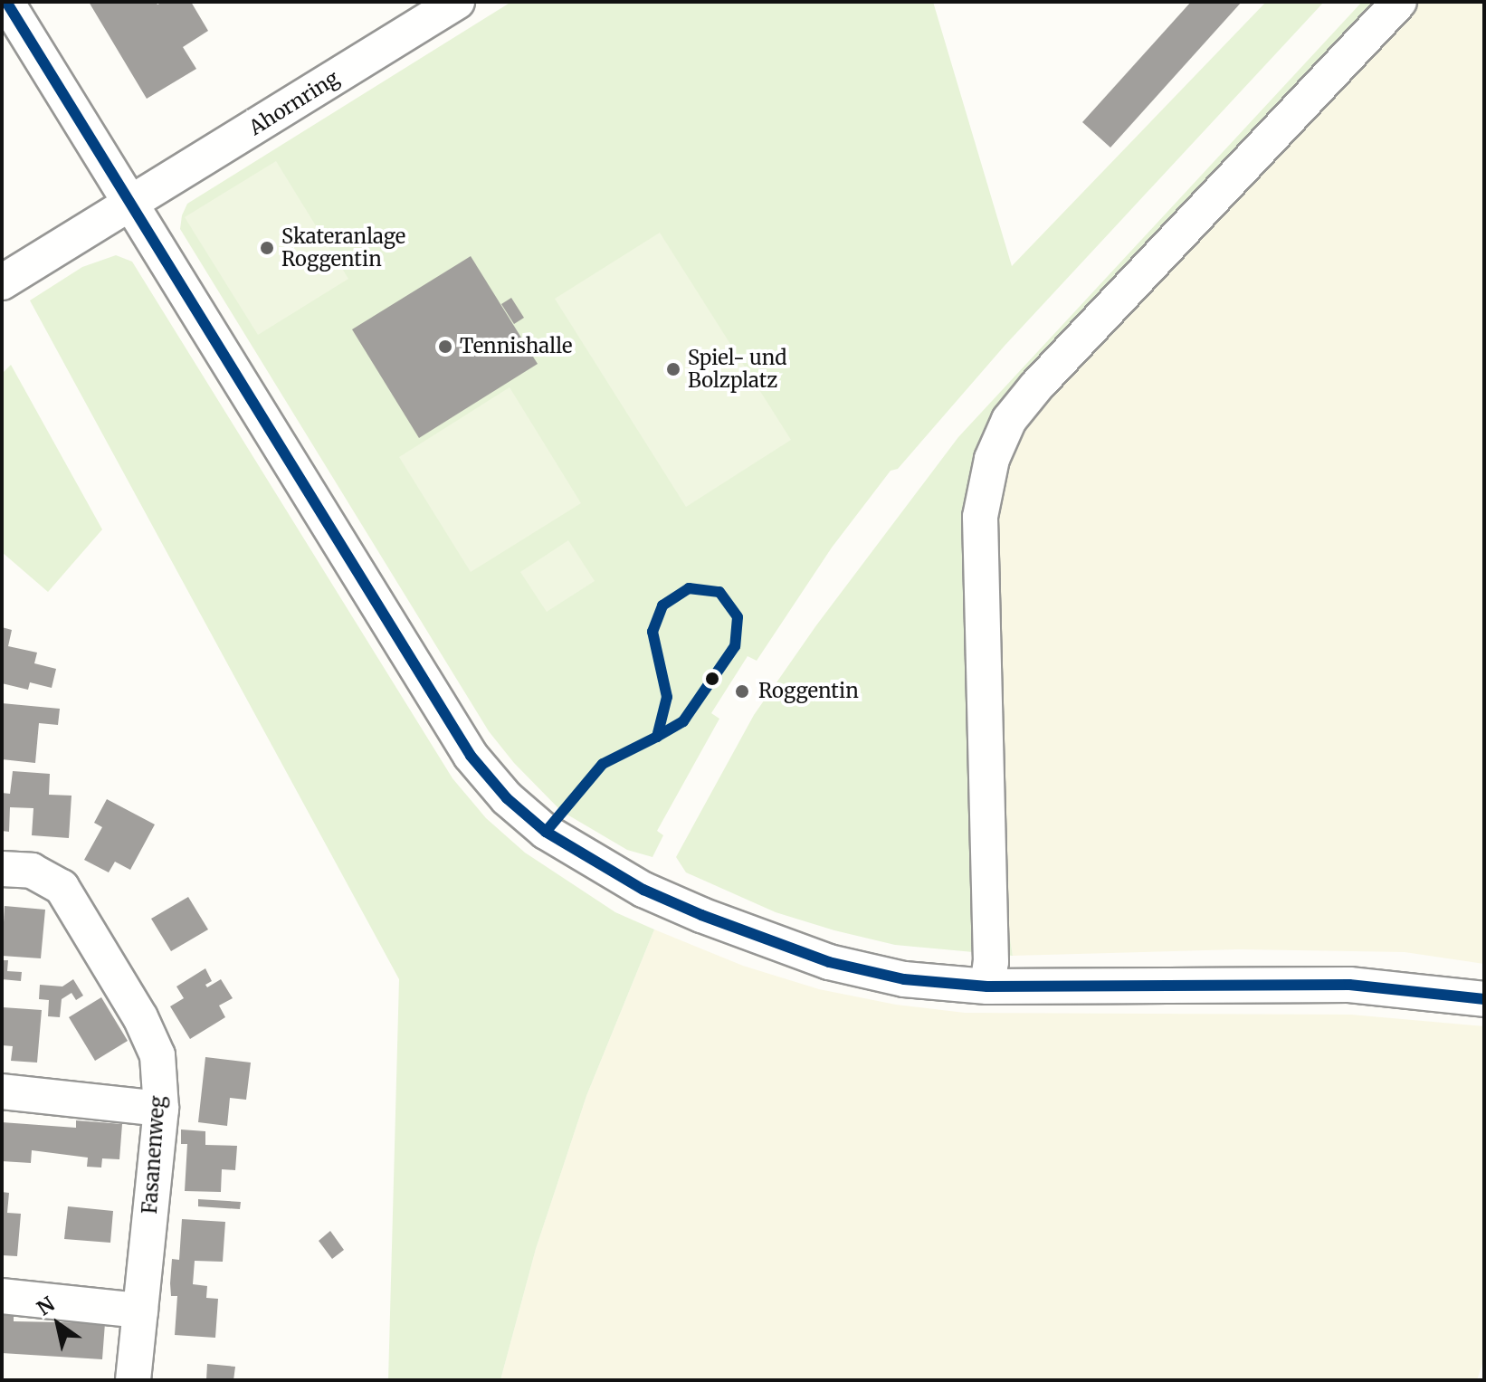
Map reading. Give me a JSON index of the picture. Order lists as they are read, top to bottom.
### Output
{
  "streets": {
    "street": ["Ahornring", "Fasanenweg"]
  },
  "places": [
    "Skateranlage Roggentin",
    "Tennishalle",
    "Spiel- und Bolzplatz",
    "Roggentin"
  ],
  "north": "top left"
}
